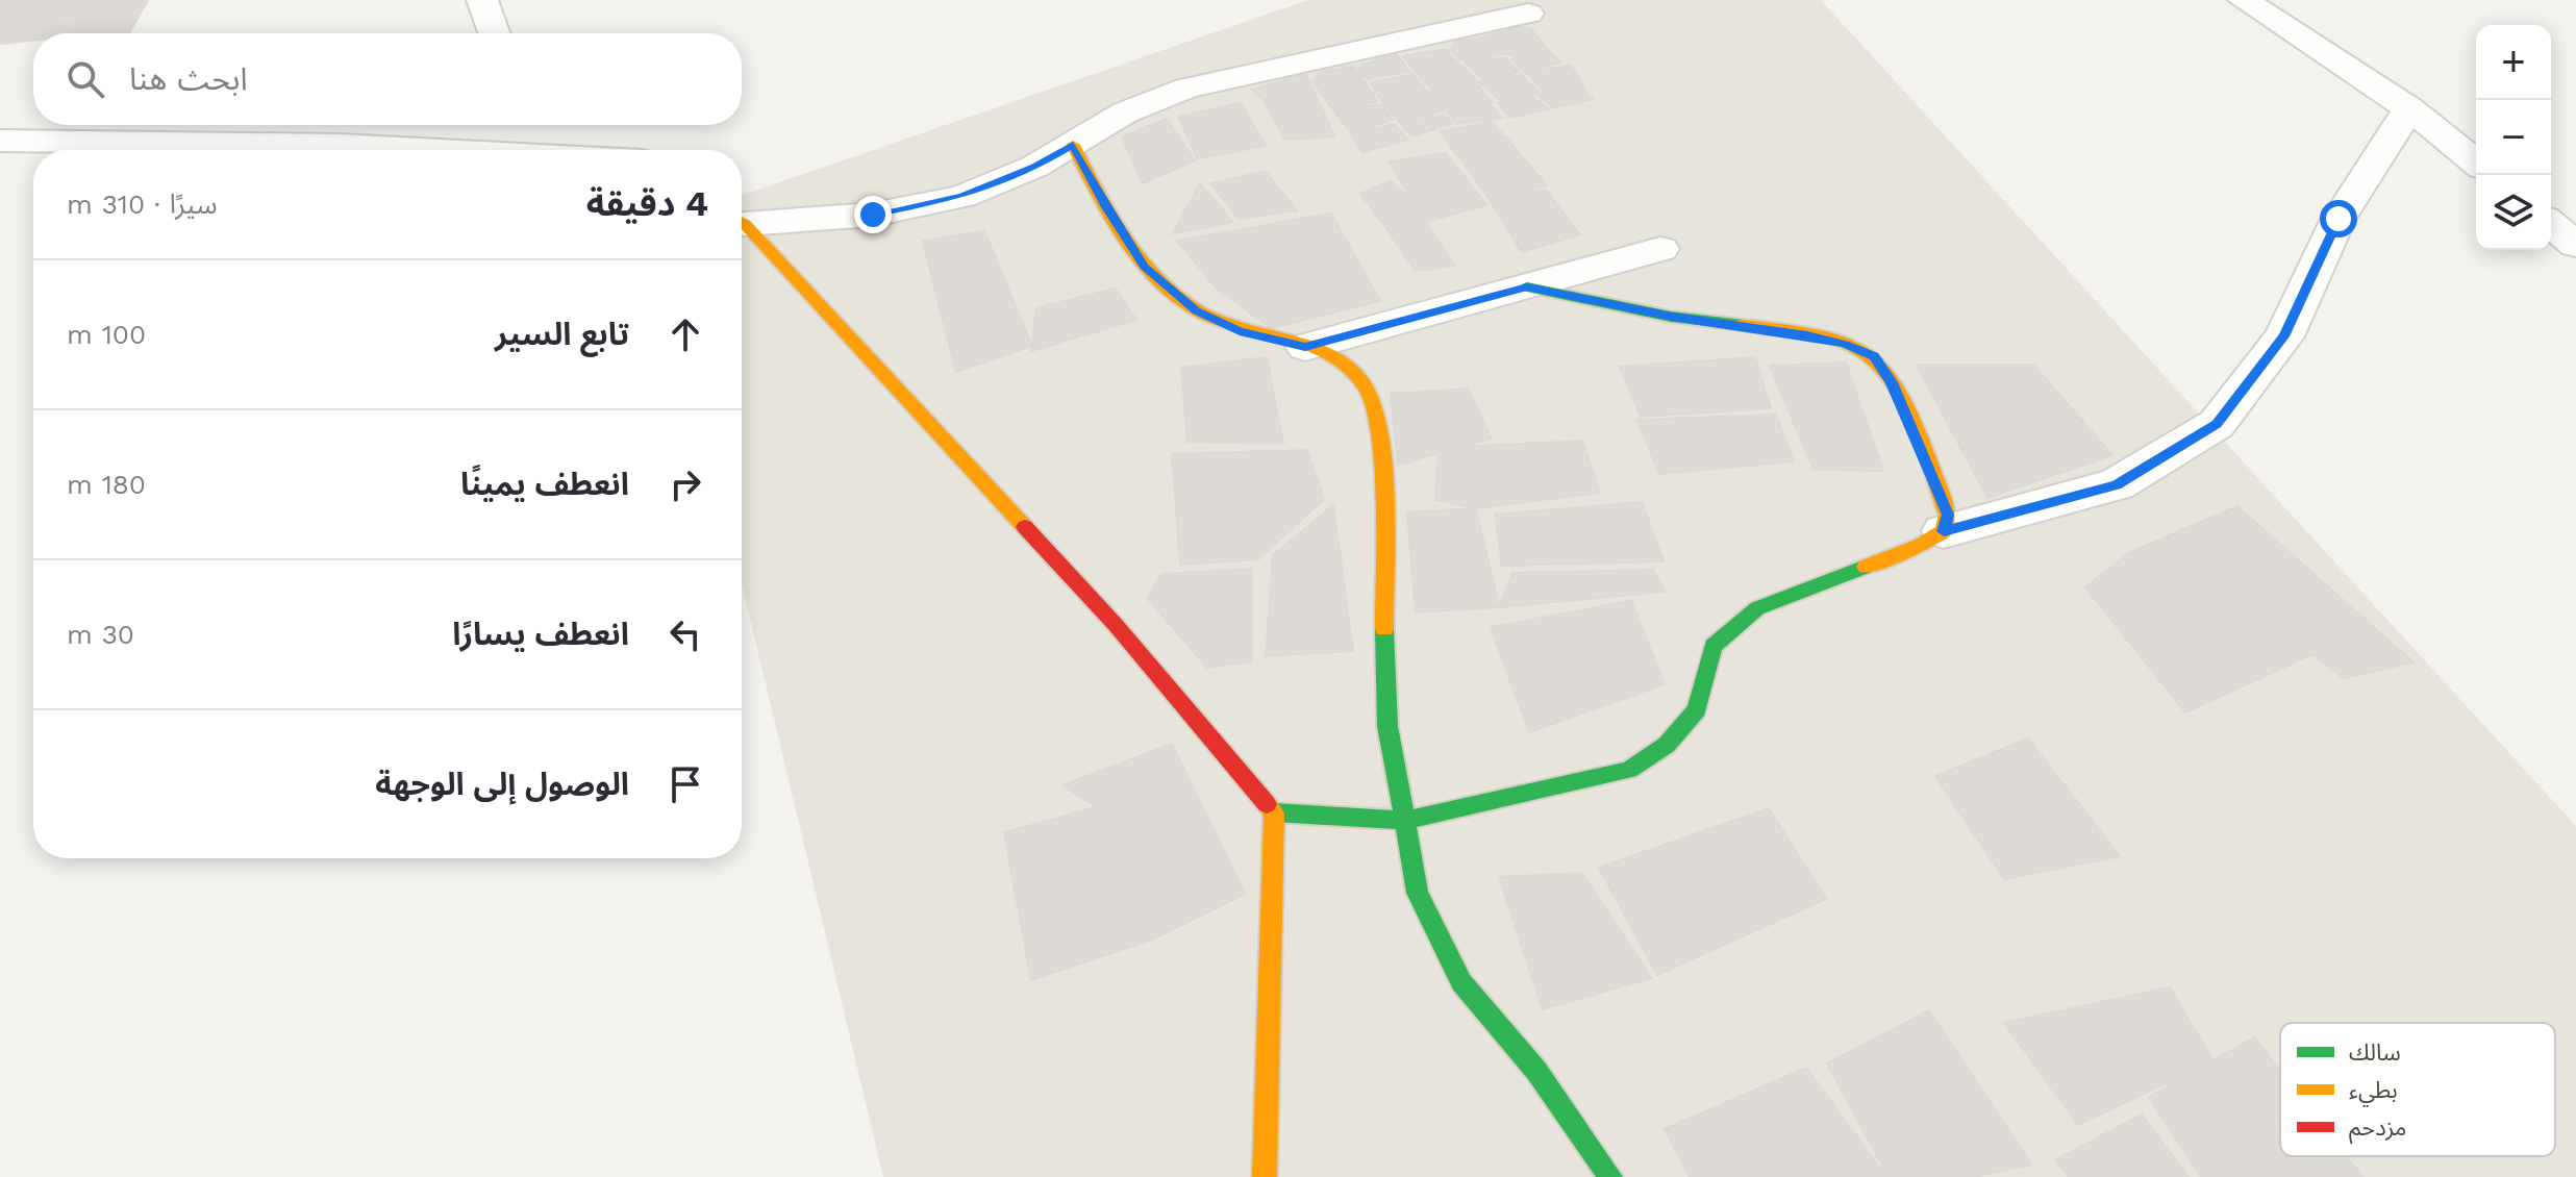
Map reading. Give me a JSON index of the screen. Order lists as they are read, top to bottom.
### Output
{
  "legend": ["سالك", "بطيء", "مزدحم"],
  "page": {
    "map_buttons": ["+", "−"],
    "search": "ابحث هنا",
    "heading": ["4 دقيقة", "سيرًا · 310 m"],
    "list": [
      ["تابع السير", "100 m"],
      ["انعطف يمينًا", "180 m"],
      ["انعطف يسارًا", "30 m"],
      "الوصول إلى الوجهة"
    ]
  }
}
